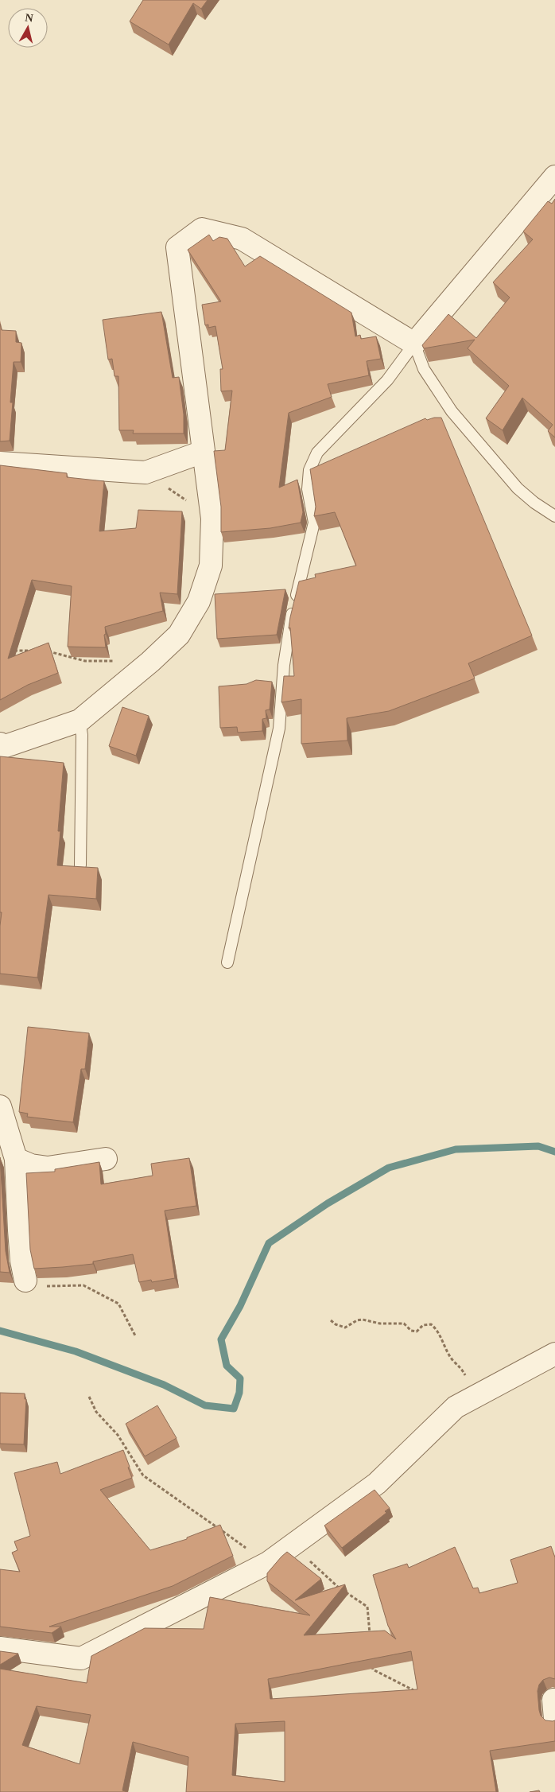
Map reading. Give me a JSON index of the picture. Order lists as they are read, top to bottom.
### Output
{
  "north": "top"
}
